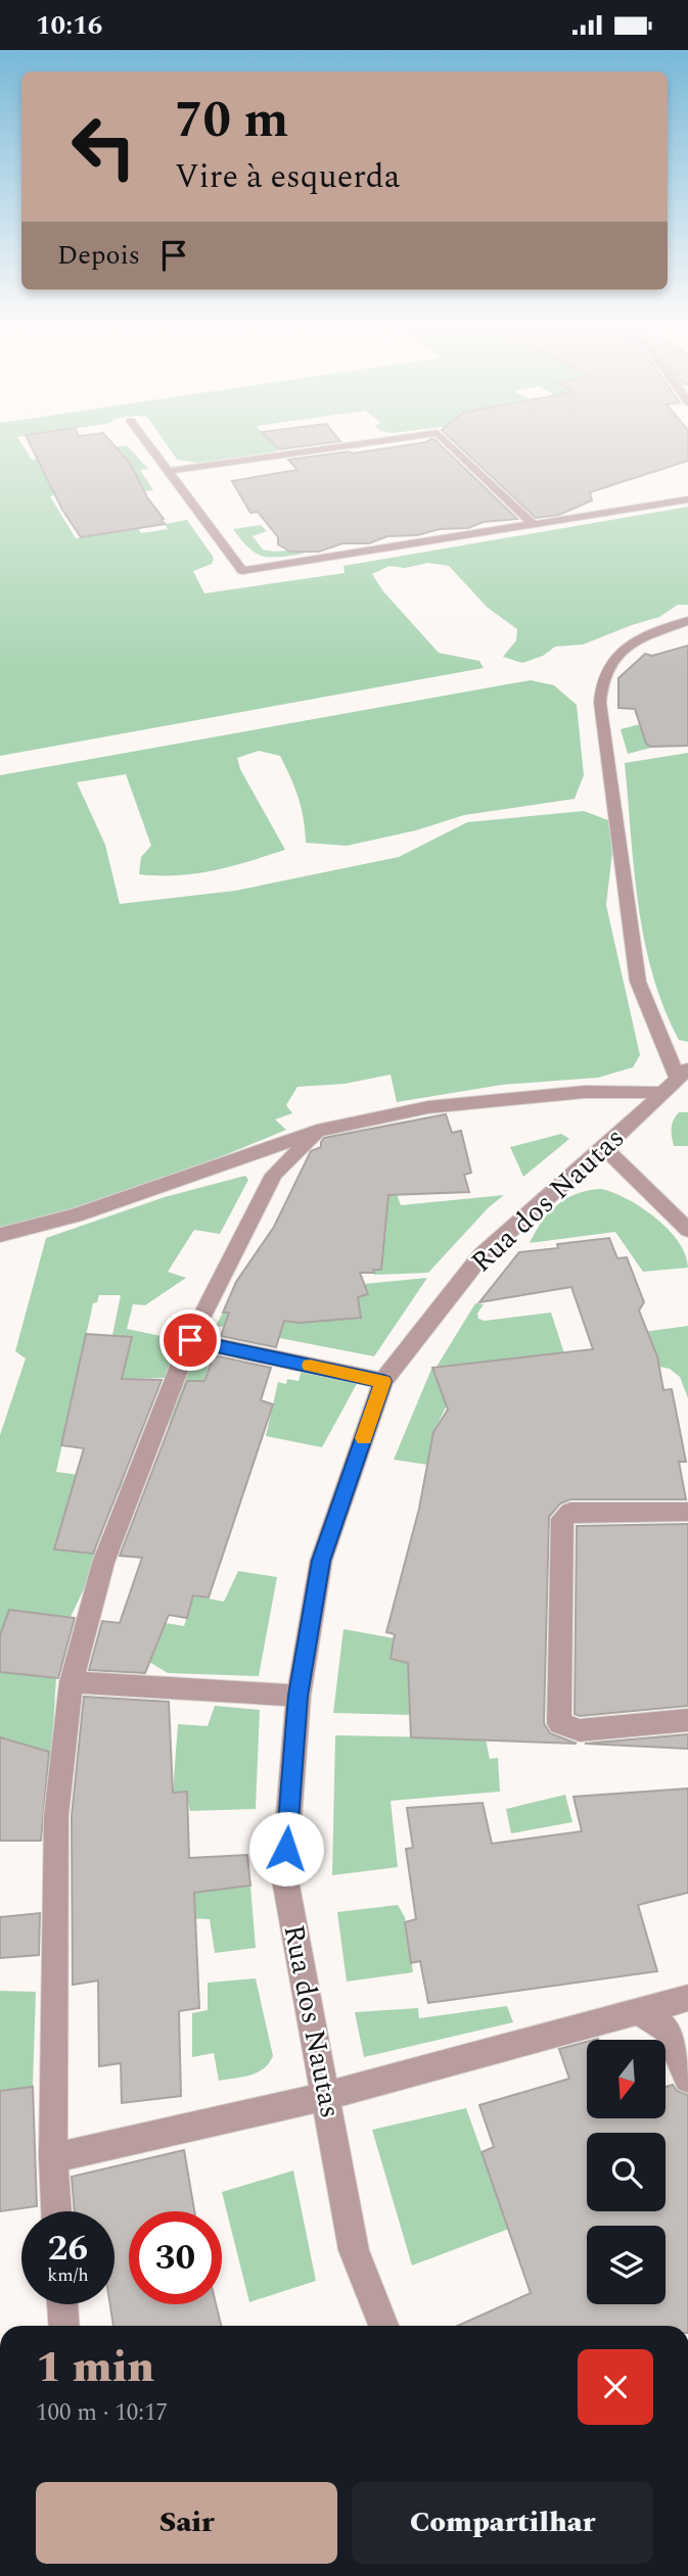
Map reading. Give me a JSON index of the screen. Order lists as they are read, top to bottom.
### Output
{
  "streets": {
    "street": ["Rua dos Nautas"]
  },
  "north": "bottom",
  "page": {
    "status": "10:16",
    "turn": ["70 m", "Vire à esquerda"],
    "then": "Depois",
    "speed": "26 km/h",
    "limit": "30",
    "heading": ["1 min", "100 m · 10:17"],
    "buttons": ["Sair", "Compartilhar"]
  }
}
